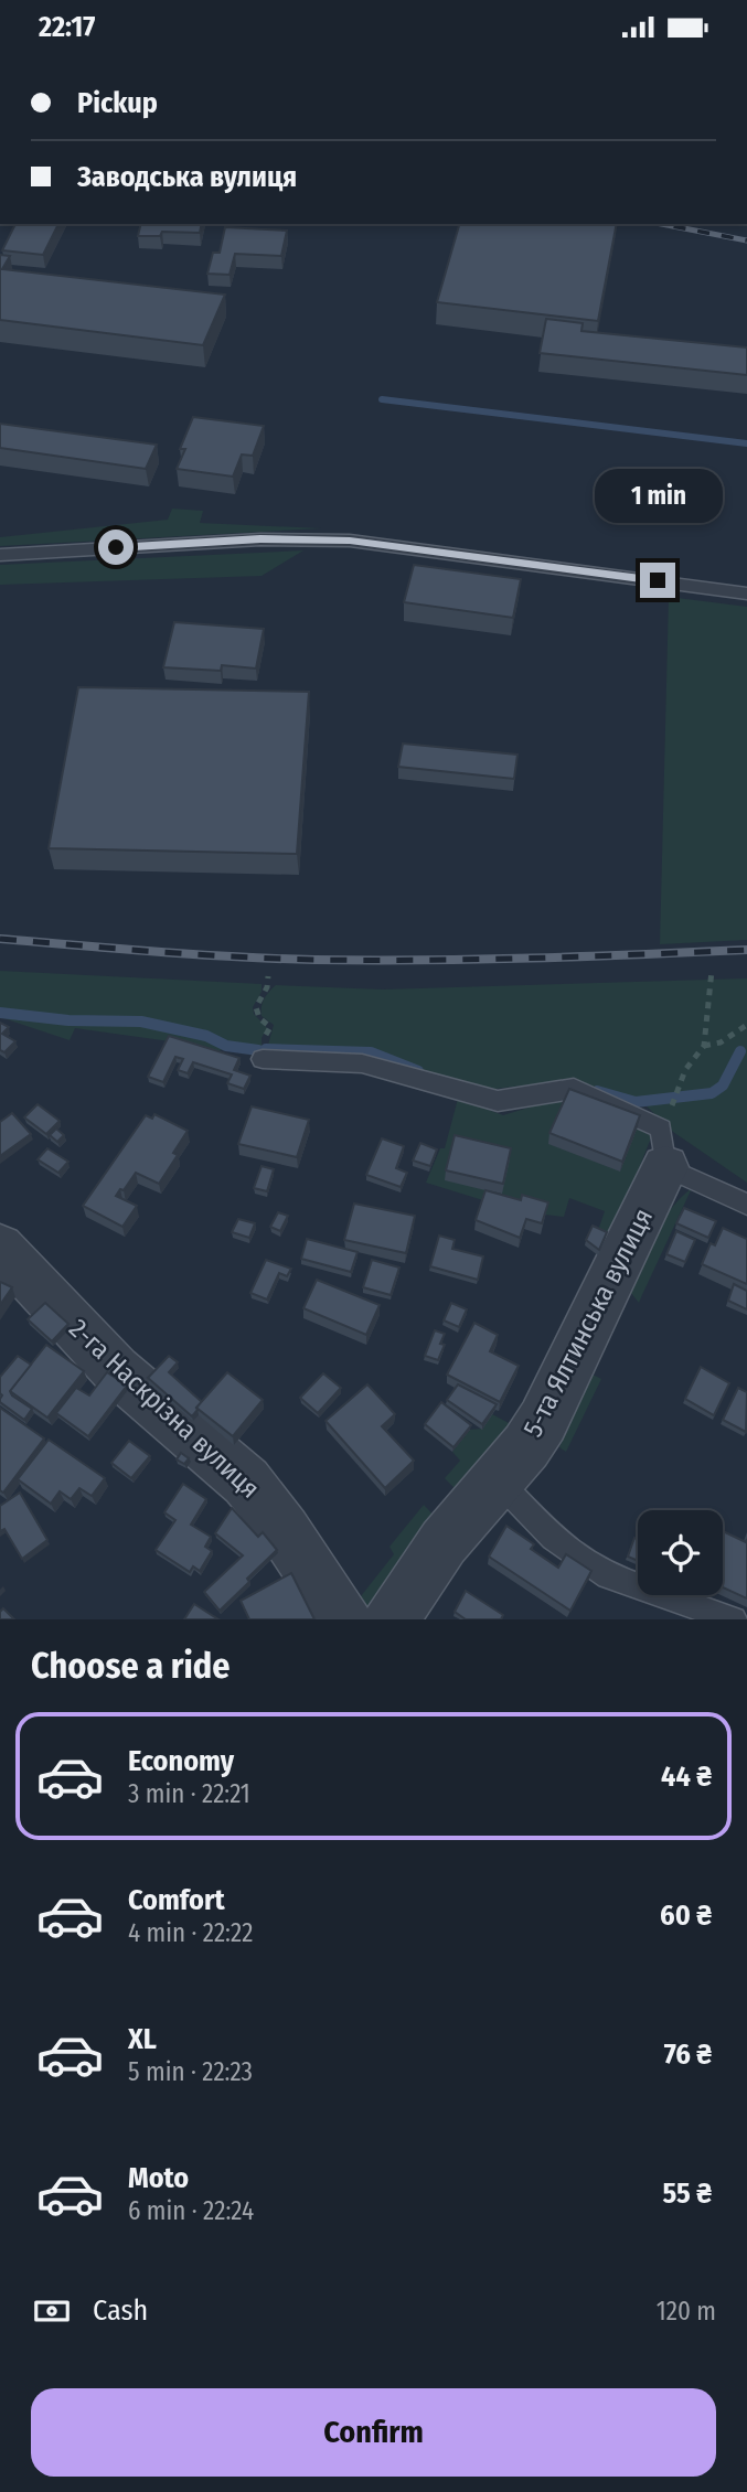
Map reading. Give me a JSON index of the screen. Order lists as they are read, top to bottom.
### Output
{
  "streets": {
    "street": ["5-та Ялтинська вулиця", "2-га Наскрізна вулиця"]
  },
  "page": {
    "status": "22:17",
    "banner": ["Pickup", "Заводська вулиця"],
    "bubble": "1 min",
    "heading": "Choose a ride",
    "list": [
      {
        "name": "Economy",
        "note": "3 min · 22:21",
        "value": "44 ₴"
      },
      {
        "name": "Comfort",
        "note": "4 min · 22:22",
        "value": "60 ₴"
      },
      {
        "name": "XL",
        "note": "5 min · 22:23",
        "value": "76 ₴"
      },
      {
        "name": "Moto",
        "note": "6 min · 22:24",
        "value": "55 ₴"
      }
    ],
    "pay": ["Cash", "120 m"],
    "buttons": "Confirm"
  }
}
